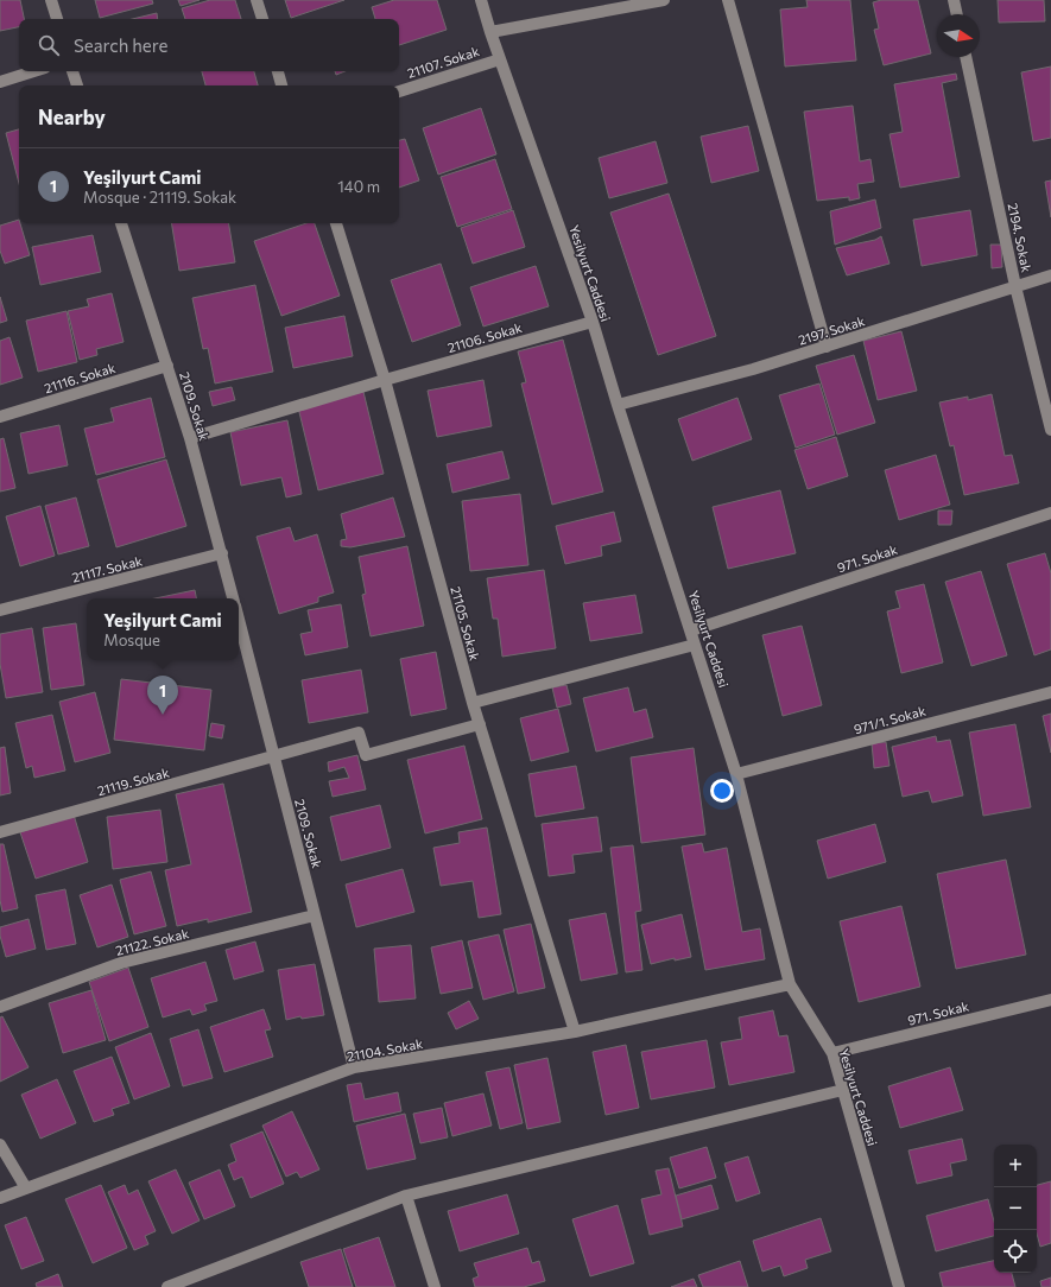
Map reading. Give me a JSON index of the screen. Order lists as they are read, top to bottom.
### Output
{
  "streets": {
    "street": [
      "21107. Sokak",
      "2194. Sokak",
      "Yesilyurt Caddesi",
      "2197. Sokak",
      "21106. Sokak",
      "21116. Sokak",
      "2109. Sokak",
      "971. Sokak",
      "21117. Sokak",
      "21105. Sokak",
      "971/1. Sokak",
      "21119. Sokak",
      "21122. Sokak",
      "21104. Sokak"
    ]
  },
  "crossings": [
    ["21107. Sokak", "Yesilyurt Caddesi"],
    ["2194. Sokak", "2197. Sokak"],
    ["Yesilyurt Caddesi", "2197. Sokak"],
    ["Yesilyurt Caddesi", "21106. Sokak"],
    ["Yesilyurt Caddesi", "971. Sokak"],
    ["Yesilyurt Caddesi", "971/1. Sokak"],
    ["Yesilyurt Caddesi", "21104. Sokak"],
    ["21106. Sokak", "2109. Sokak"],
    ["21106. Sokak", "21105. Sokak"],
    ["21116. Sokak", "2109. Sokak"],
    ["2109. Sokak", "21117. Sokak"],
    ["2109. Sokak", "21119. Sokak"],
    ["2109. Sokak", "21122. Sokak"],
    ["2109. Sokak", "21104. Sokak"],
    ["21105. Sokak", "21119. Sokak"],
    ["21105. Sokak", "21104. Sokak"]
  ],
  "north": "right",
  "page": {
    "search": "Search here",
    "heading": "Nearby",
    "list": [
      {
        "mark": "1",
        "name": "Yeşilyurt Cami",
        "note": "Mosque · 21119. Sokak",
        "value": "140 m"
      }
    ],
    "popup": ["Yeşilyurt Cami", "Mosque"],
    "pins": "1",
    "map_buttons": ["+", "−"]
  }
}
